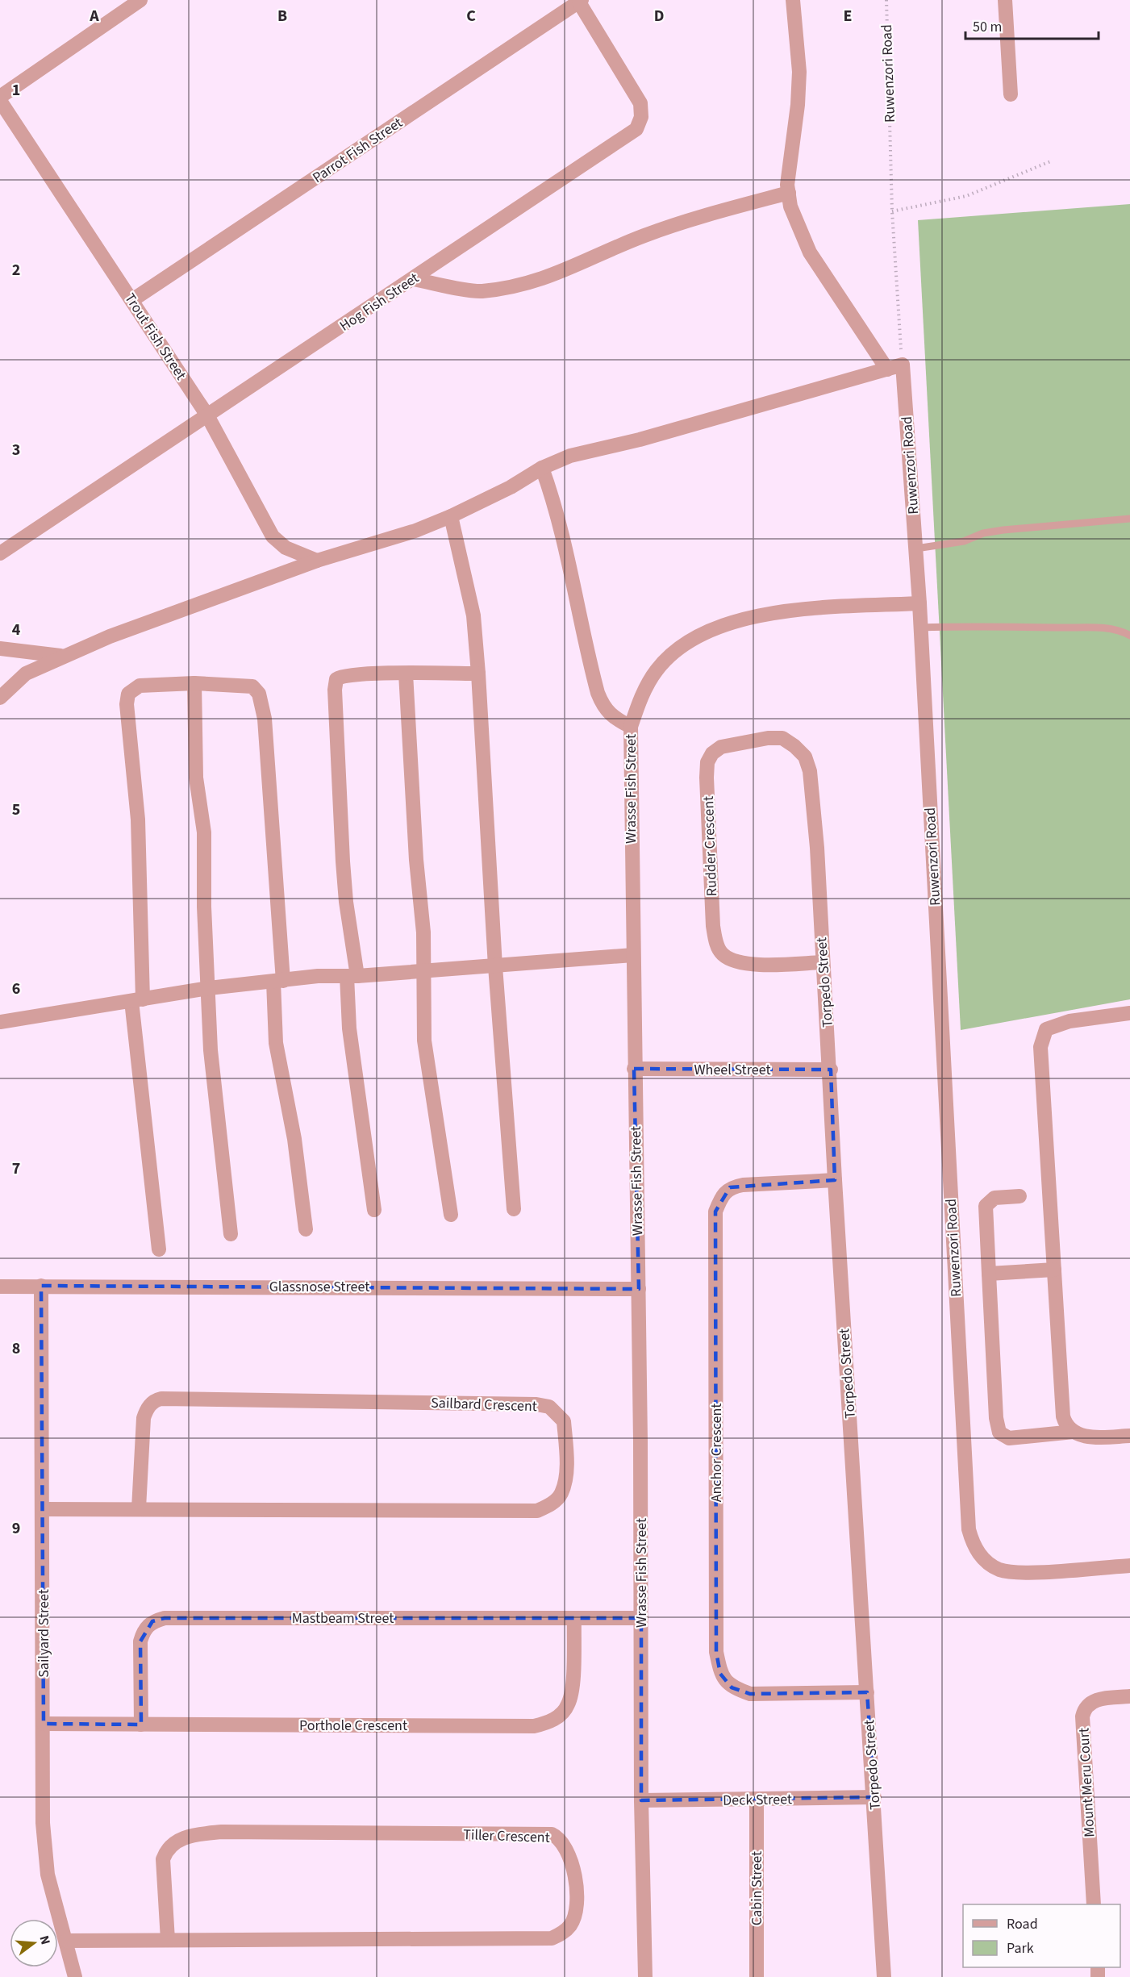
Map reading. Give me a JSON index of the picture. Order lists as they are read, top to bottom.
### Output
{
  "streets": {
    "street": [
      "Ruwenzori Road",
      "Parrot Fish Street",
      "Hog Fish Street",
      "Trout Fish Street",
      "Wrasse Fish Street",
      "Rudder Crescent",
      "Torpedo Street",
      "Wheel Street",
      "Glassnose Street",
      "Sailbard Crescent",
      "Anchor Crescent",
      "Mastbeam Street",
      "Sailyard Street",
      "Porthole Crescent",
      "Mount Meru Court",
      "Deck Street",
      "Tiller Crescent",
      "Cabin Street"
    ]
  },
  "crossings": [
    ["Ruwenzori Road", "Wrasse Fish Street"],
    ["Parrot Fish Street", "Hog Fish Street"],
    ["Parrot Fish Street", "Trout Fish Street"],
    ["Hog Fish Street", "Trout Fish Street"],
    ["Wrasse Fish Street", "Wheel Street"],
    ["Wrasse Fish Street", "Glassnose Street"],
    ["Wrasse Fish Street", "Mastbeam Street"],
    ["Wrasse Fish Street", "Deck Street"],
    ["Rudder Crescent", "Torpedo Street"],
    ["Torpedo Street", "Wheel Street"],
    ["Torpedo Street", "Anchor Crescent"],
    ["Torpedo Street", "Deck Street"],
    ["Glassnose Street", "Sailyard Street"],
    ["Sailbard Crescent", "Sailyard Street"],
    ["Mastbeam Street", "Porthole Crescent"],
    ["Sailyard Street", "Porthole Crescent"],
    ["Sailyard Street", "Tiller Crescent"],
    ["Deck Street", "Cabin Street"]
  ],
  "legend": ["Road", "Park"],
  "scale_bar": "50 m",
  "north": "right",
  "grid": {
    "columns": [
      "A",
      "B",
      "C",
      "D",
      "E"
    ],
    "rows": [
      "1",
      "2",
      "3",
      "4",
      "5",
      "6",
      "7",
      "8",
      "9"
    ]
  }
}
